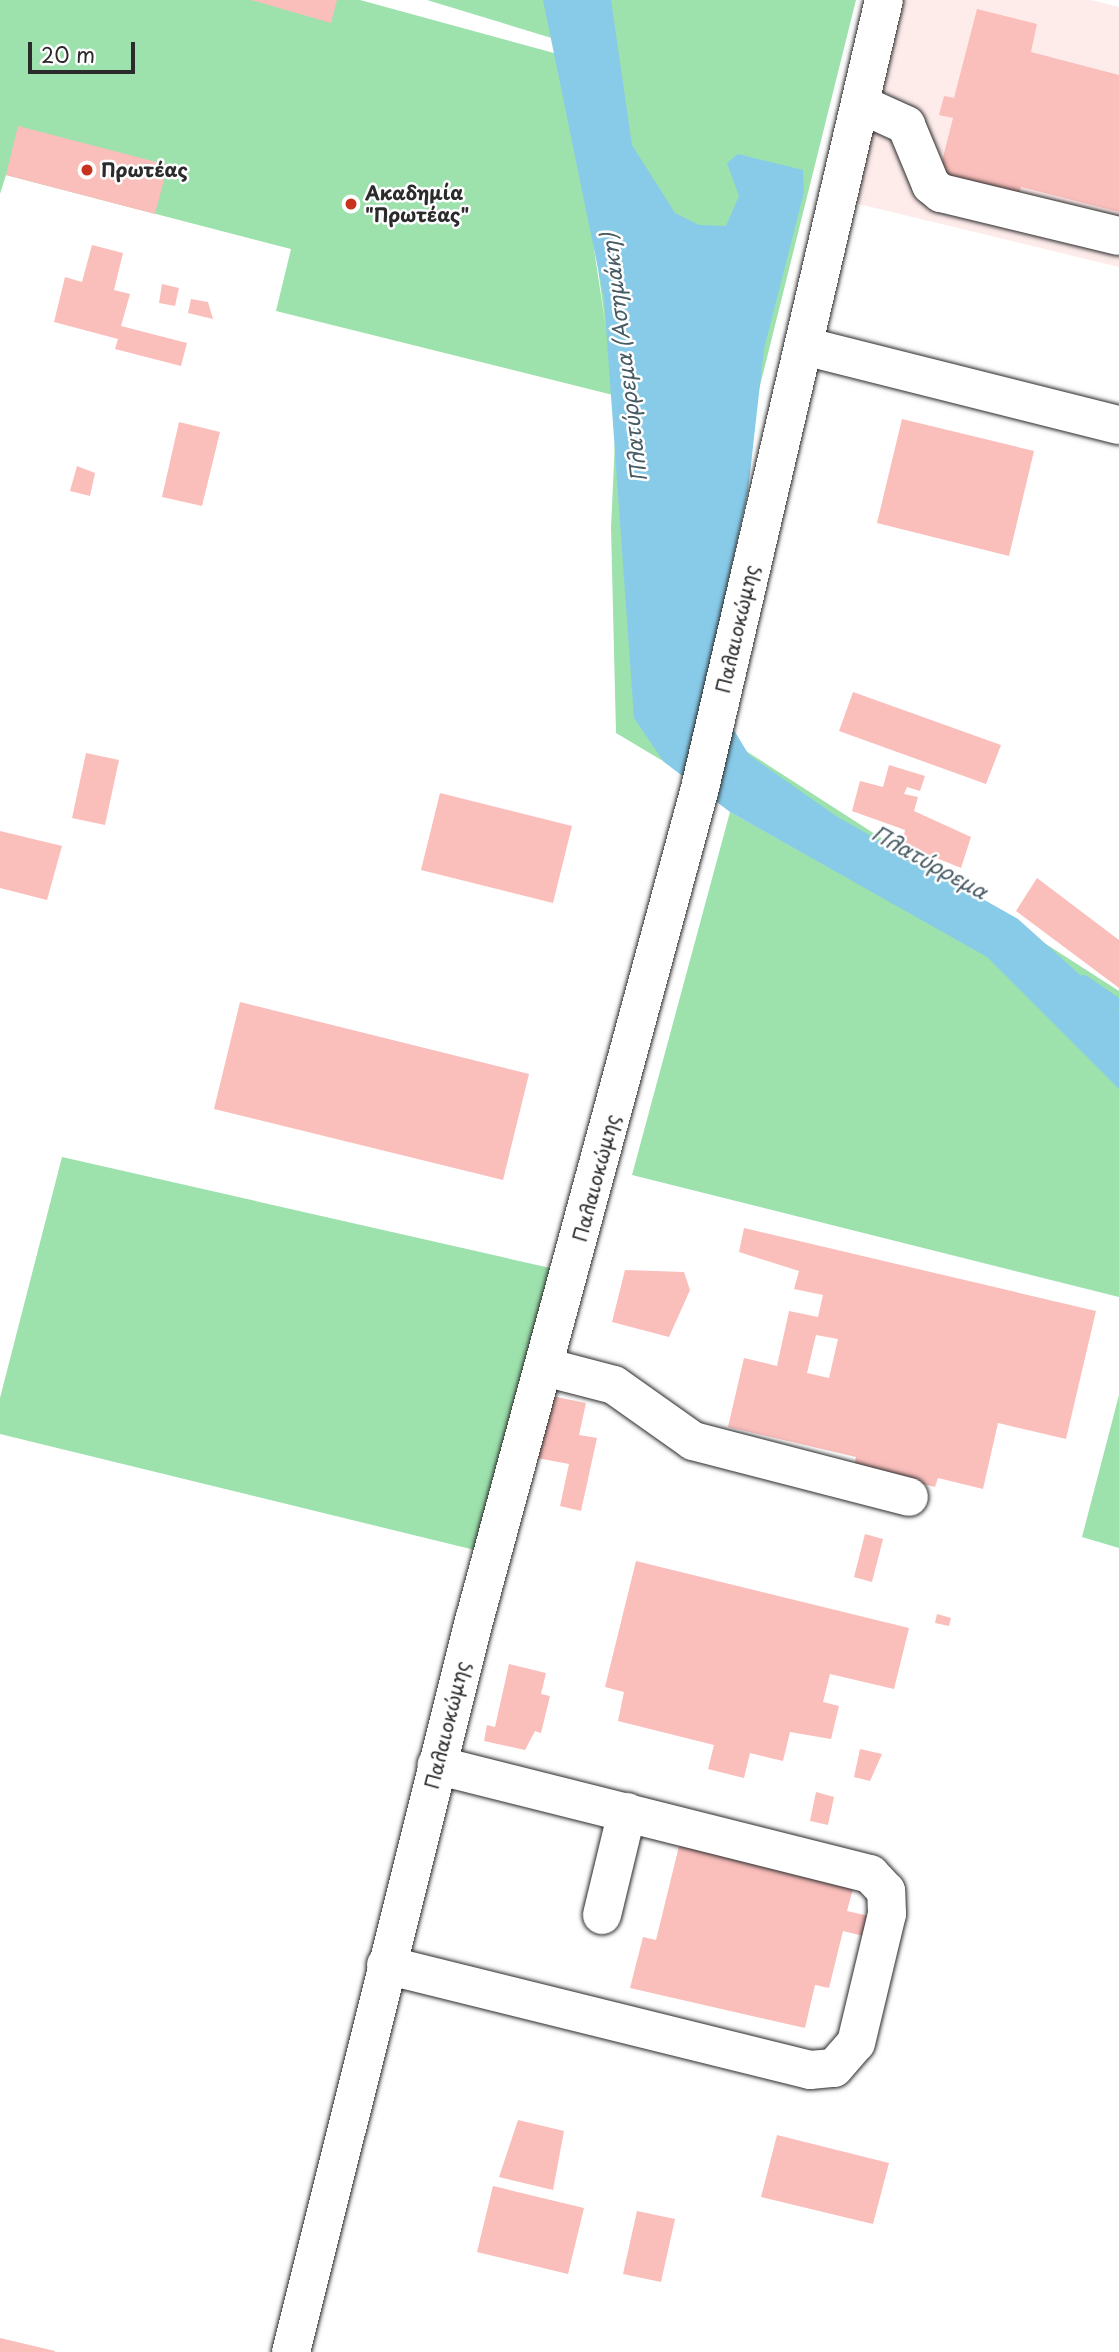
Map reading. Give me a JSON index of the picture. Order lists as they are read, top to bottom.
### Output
{
  "streets": {
    "street": ["Παλαιοκώμης"]
  },
  "water": ["Πλατύρρεμα (Ασημάκη)", "Πλατύρρεμα"],
  "places": ["Πρωτέας", "Ακαδημία \"Πρωτέας\""],
  "scale_bar": "20 m"
}
